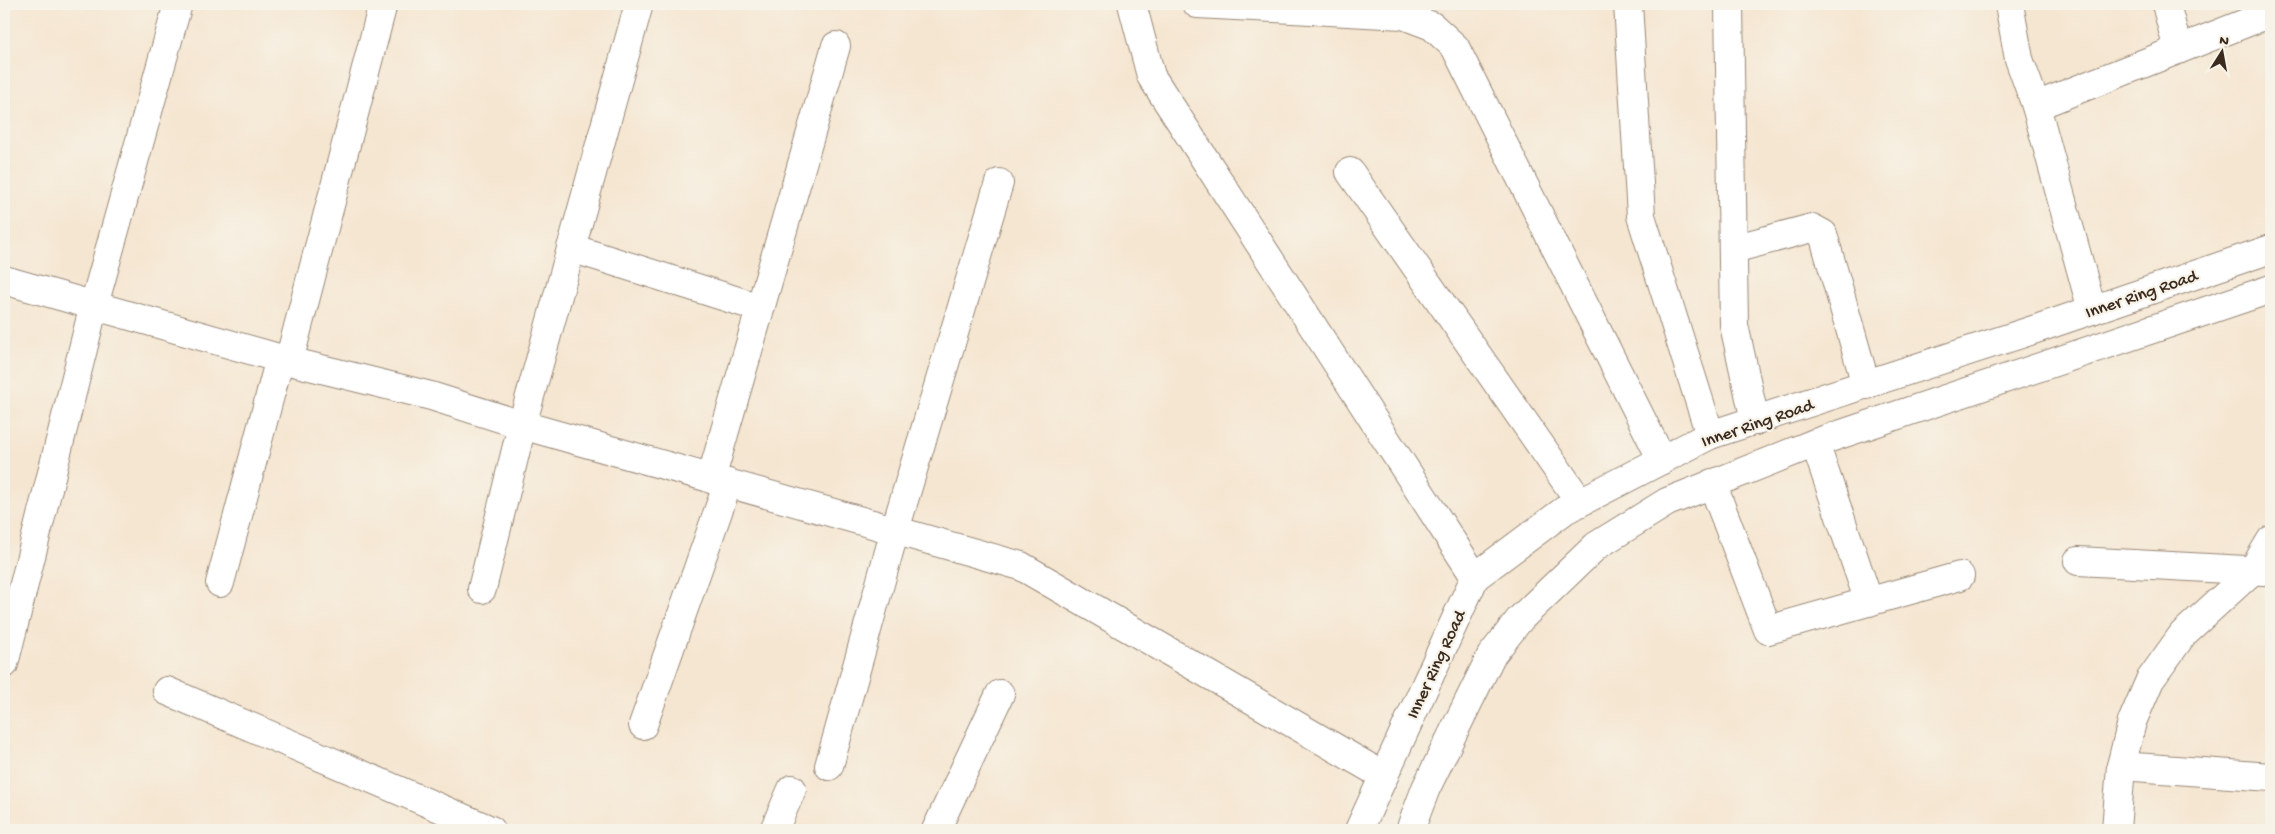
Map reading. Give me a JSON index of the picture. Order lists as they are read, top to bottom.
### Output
{
  "streets": {
    "main road": ["Inner Ring Road"]
  },
  "north": "top"
}
